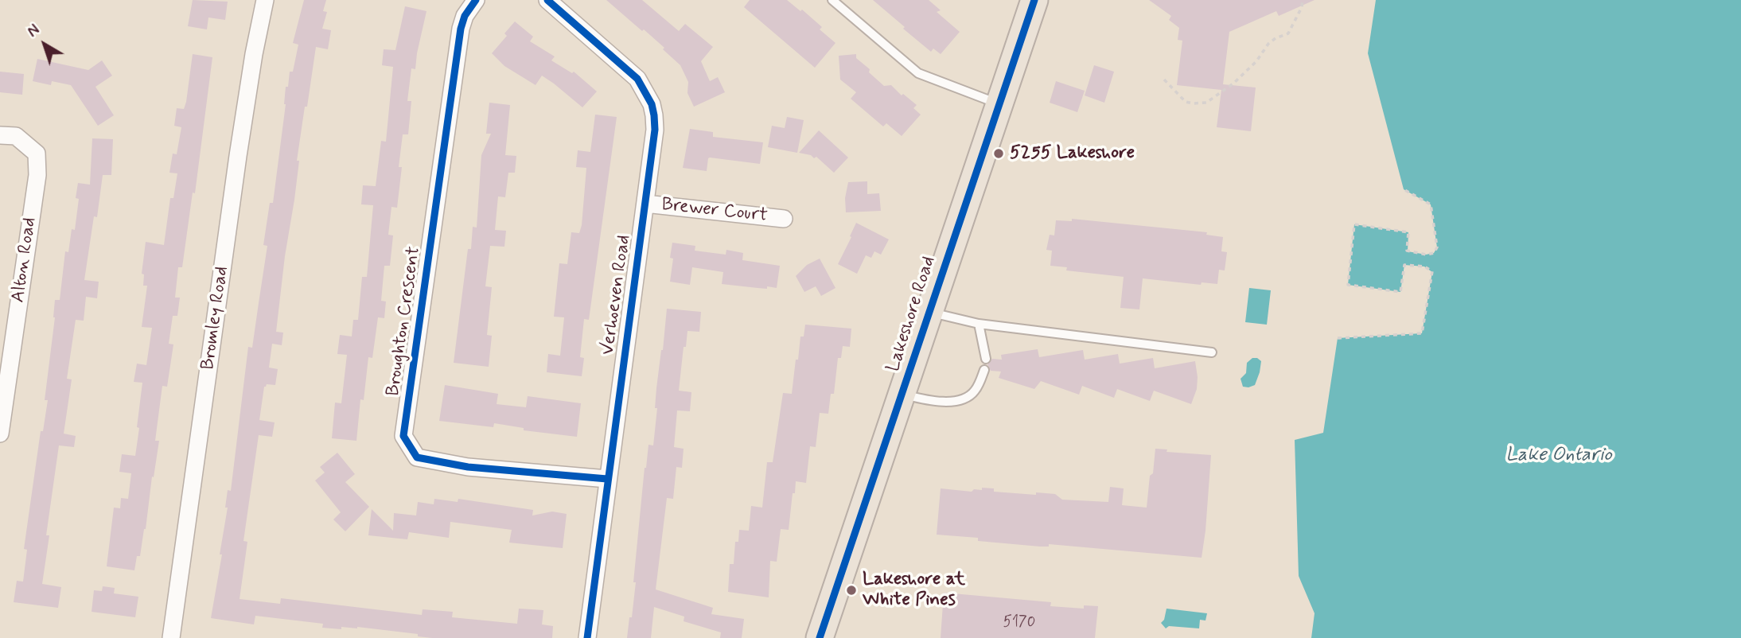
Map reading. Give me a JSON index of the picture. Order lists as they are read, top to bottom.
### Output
{
  "streets": {
    "main road": ["Lakeshore Road"],
    "street": [
      "Brewer Court",
      "Alton Road",
      "Verhoeven Road",
      "Bromley Road",
      "Broughton Crescent"
    ]
  },
  "crossings": [
    ["Brewer Court", "Verhoeven Road"],
    ["Verhoeven Road", "Broughton Crescent"]
  ],
  "water": ["Lake Ontario"],
  "places": ["5255 Lakeshore", "Lakeshore at White Pines"],
  "house_numbers": ["5170"],
  "north": "top left"
}
